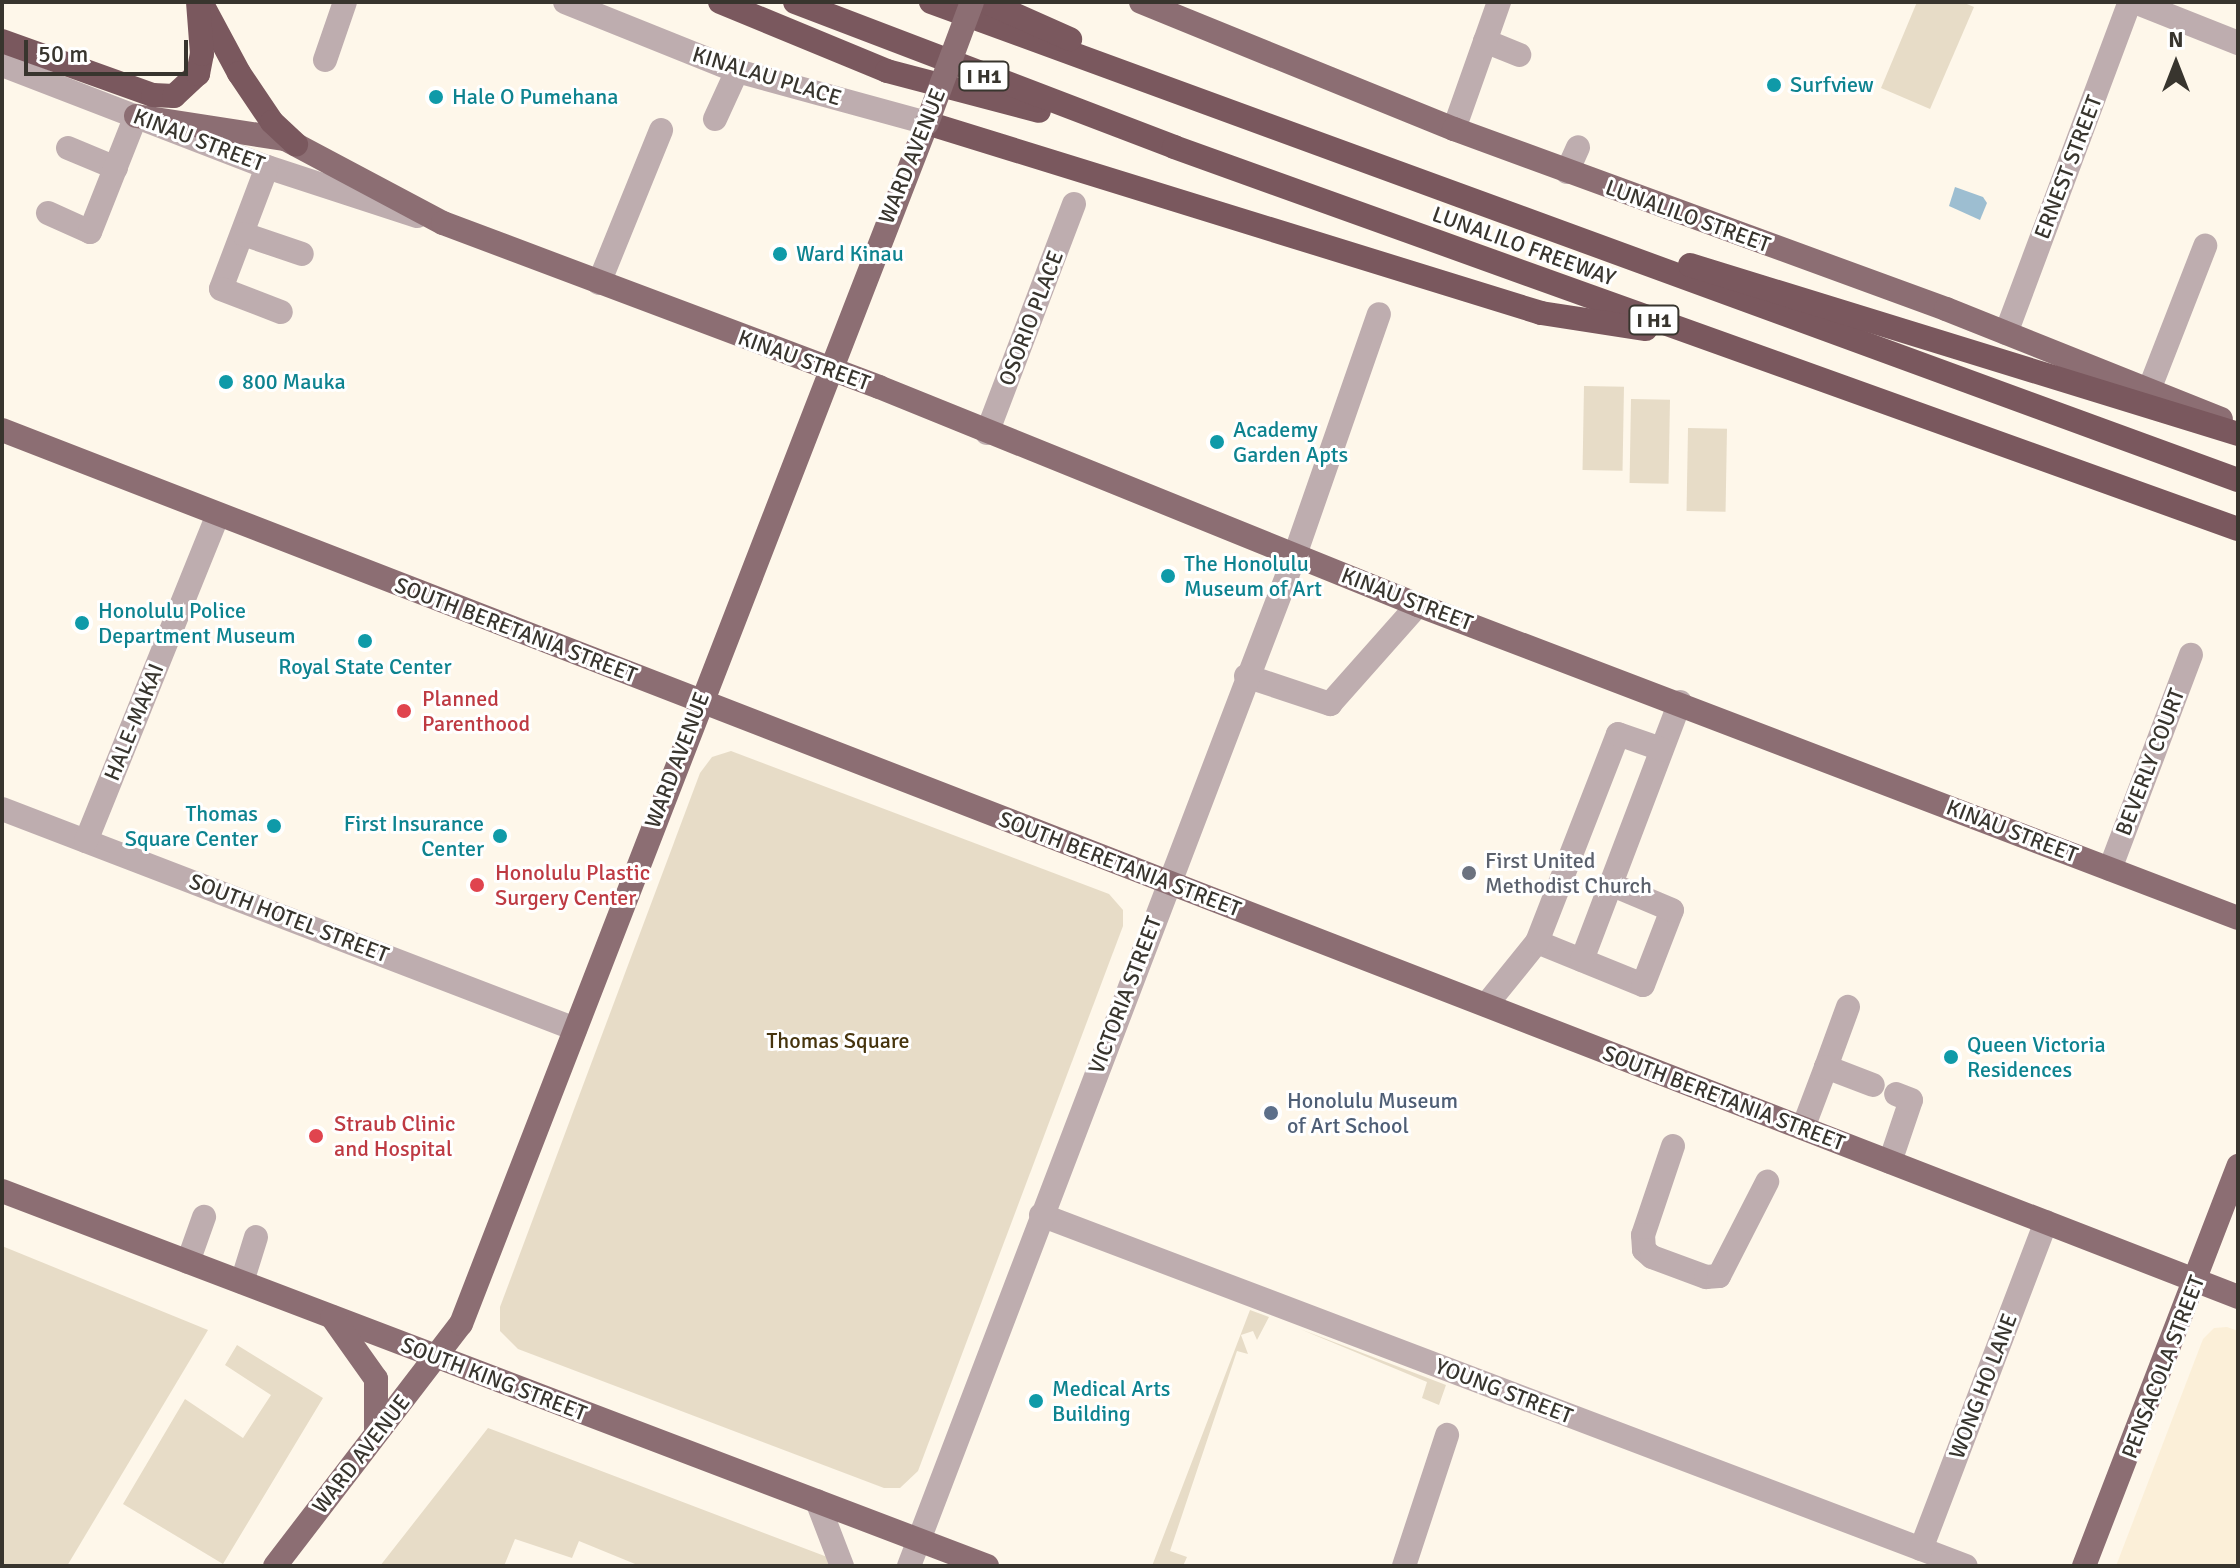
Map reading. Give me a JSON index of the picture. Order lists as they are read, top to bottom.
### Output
{
  "streets": {
    "highway": ["I H1", "LUNALILO FREEWAY"],
    "main road": [
      "KINAU STREET",
      "WARD AVENUE",
      "LUNALILO STREET",
      "SOUTH BERETANIA STREET",
      "PENSACOLA STREET",
      "SOUTH KING STREET"
    ],
    "street": [
      "KINALAU PLACE",
      "ERNEST STREET",
      "OSORIO PLACE",
      "HALE-MAKAI",
      "BEVERLY COURT",
      "SOUTH HOTEL STREET",
      "VICTORIA STREET",
      "WONG HO LANE",
      "YOUNG STREET"
    ]
  },
  "crossings": [
    ["KINALAU PLACE", "WARD AVENUE"],
    ["KINAU STREET", "WARD AVENUE"],
    ["KINAU STREET", "OSORIO PLACE"],
    ["KINAU STREET", "BEVERLY COURT"],
    ["KINAU STREET", "VICTORIA STREET"],
    ["WARD AVENUE", "SOUTH BERETANIA STREET"],
    ["WARD AVENUE", "SOUTH HOTEL STREET"],
    ["WARD AVENUE", "SOUTH KING STREET"],
    ["ERNEST STREET", "LUNALILO STREET"],
    ["SOUTH BERETANIA STREET", "HALE-MAKAI"],
    ["SOUTH BERETANIA STREET", "VICTORIA STREET"],
    ["SOUTH BERETANIA STREET", "PENSACOLA STREET"],
    ["SOUTH BERETANIA STREET", "WONG HO LANE"],
    ["HALE-MAKAI", "SOUTH HOTEL STREET"],
    ["VICTORIA STREET", "SOUTH KING STREET"],
    ["VICTORIA STREET", "YOUNG STREET"],
    ["WONG HO LANE", "YOUNG STREET"]
  ],
  "parks": ["Thomas Square"],
  "places": [
    "Surfview",
    "Hale O Pumehana",
    "Ward Kinau",
    "800 Mauka",
    "Academy Garden Apts",
    "The Honolulu Museum of Art",
    "Honolulu Police Department Museum",
    "Royal State Center",
    "Planned Parenthood",
    "Thomas Square Center",
    "First Insurance Center",
    "First United Methodist Church",
    "Honolulu Plastic Surgery Center",
    "Queen Victoria Residences",
    "Honolulu Museum of Art School",
    "Straub Clinic and Hospital",
    "Medical Arts Building"
  ],
  "scale_bar": "50 m",
  "north": "top"
}
